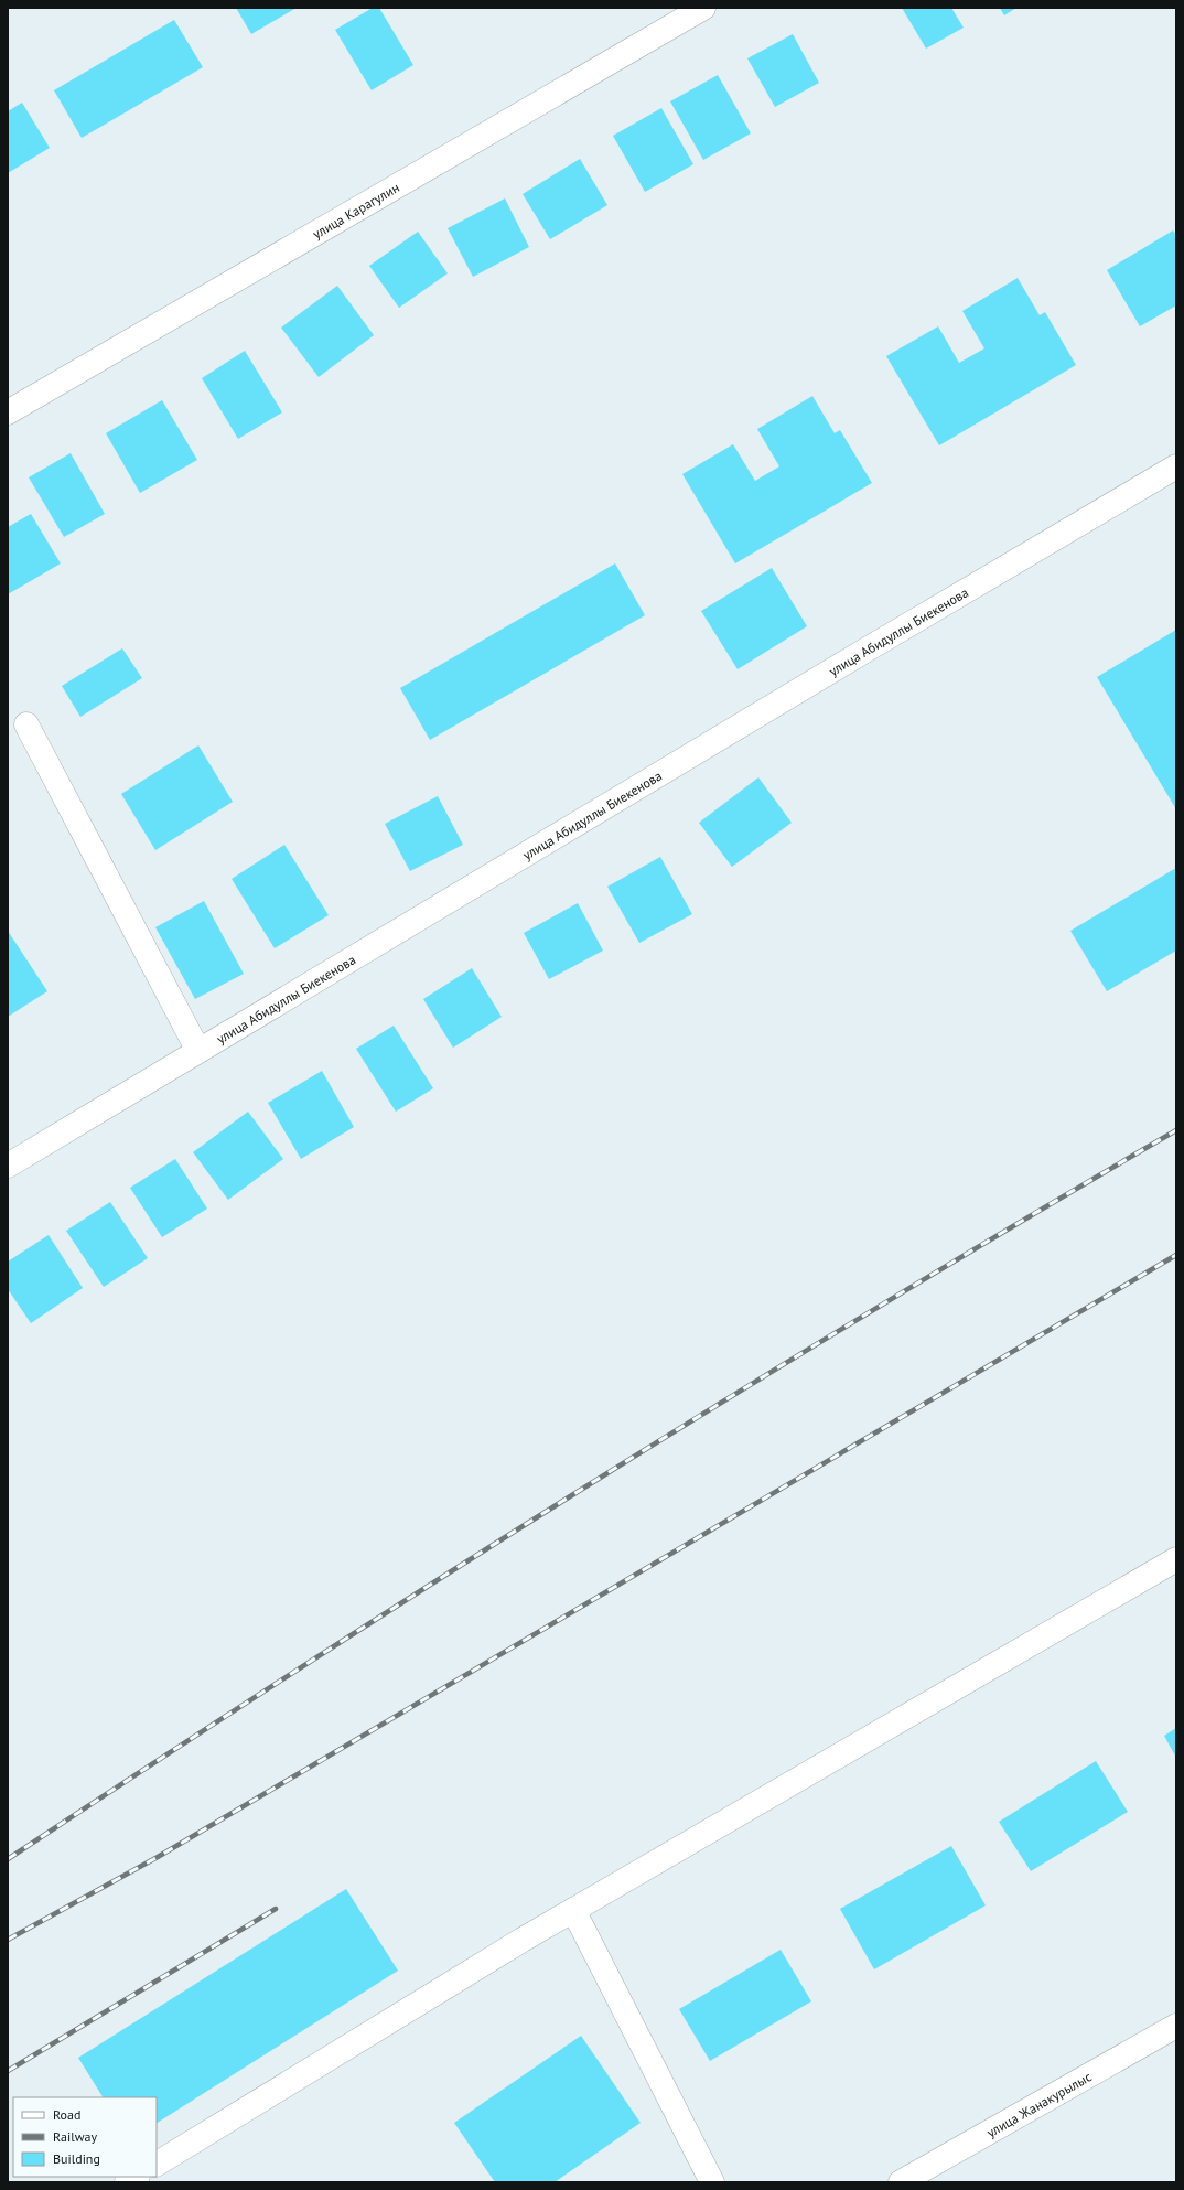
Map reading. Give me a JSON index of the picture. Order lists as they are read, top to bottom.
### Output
{
  "streets": {
    "street": ["улица Карагулин", "улица Абидуллы Биекенова", "улица Жанакурылыс"]
  },
  "legend": ["Road", "Railway", "Building"]
}
